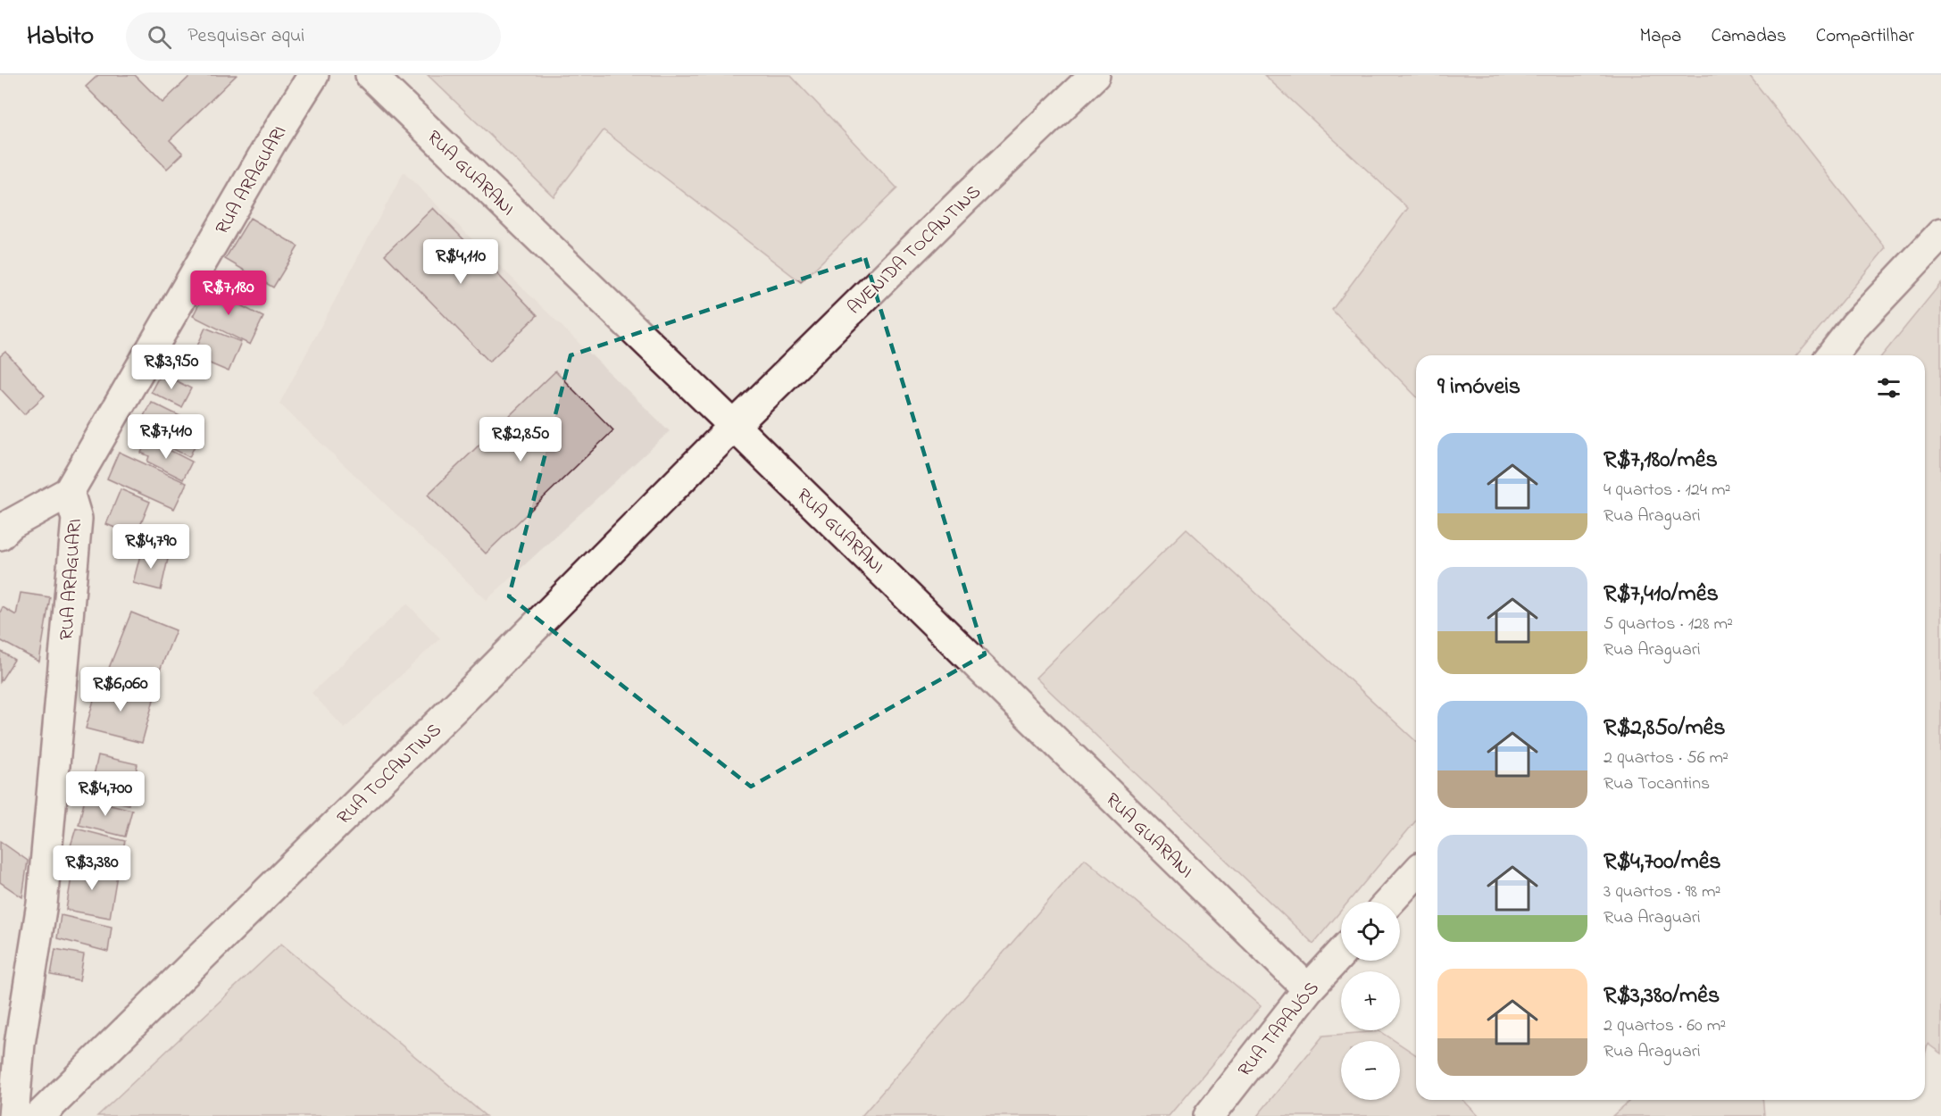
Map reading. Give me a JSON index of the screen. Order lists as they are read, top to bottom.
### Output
{
  "streets": {
    "street": [
      "RUA GUARANI",
      "RUA ARAGUARI",
      "AVENIDA TOCANTINS",
      "RUA TOCANTINS",
      "RUA TAPAJÓS"
    ]
  },
  "crossings": [
    ["RUA GUARANI", "AVENIDA TOCANTINS"],
    ["RUA GUARANI", "RUA TOCANTINS"],
    ["RUA GUARANI", "RUA TAPAJÓS"],
    ["AVENIDA TOCANTINS", "RUA TOCANTINS"]
  ],
  "page": {
    "header": "Habito",
    "search": "Pesquisar aqui",
    "nav": ["Mapa", "Camadas", "Compartilhar"],
    "price": [
      "R$4,110",
      "R$7,180",
      "R$3,950",
      "R$7,410",
      "R$2,850",
      "R$4,790",
      "R$6,060",
      "R$4,700",
      "R$3,380"
    ],
    "heading": "9 imóveis",
    "list": [
      {
        "name": "R$7,180/mês",
        "note": "4 quartos · 124 m² · Rua Araguari"
      },
      {
        "name": "R$7,410/mês",
        "note": "5 quartos · 128 m² · Rua Araguari"
      },
      {
        "name": "R$2,850/mês",
        "note": "2 quartos · 56 m² · Rua Tocantins"
      },
      {
        "name": "R$4,700/mês",
        "note": "3 quartos · 98 m² · Rua Araguari"
      },
      {
        "name": "R$3,380/mês",
        "note": "2 quartos · 60 m² · Rua Araguari"
      }
    ],
    "map_buttons": ["+", "−"]
  }
}
